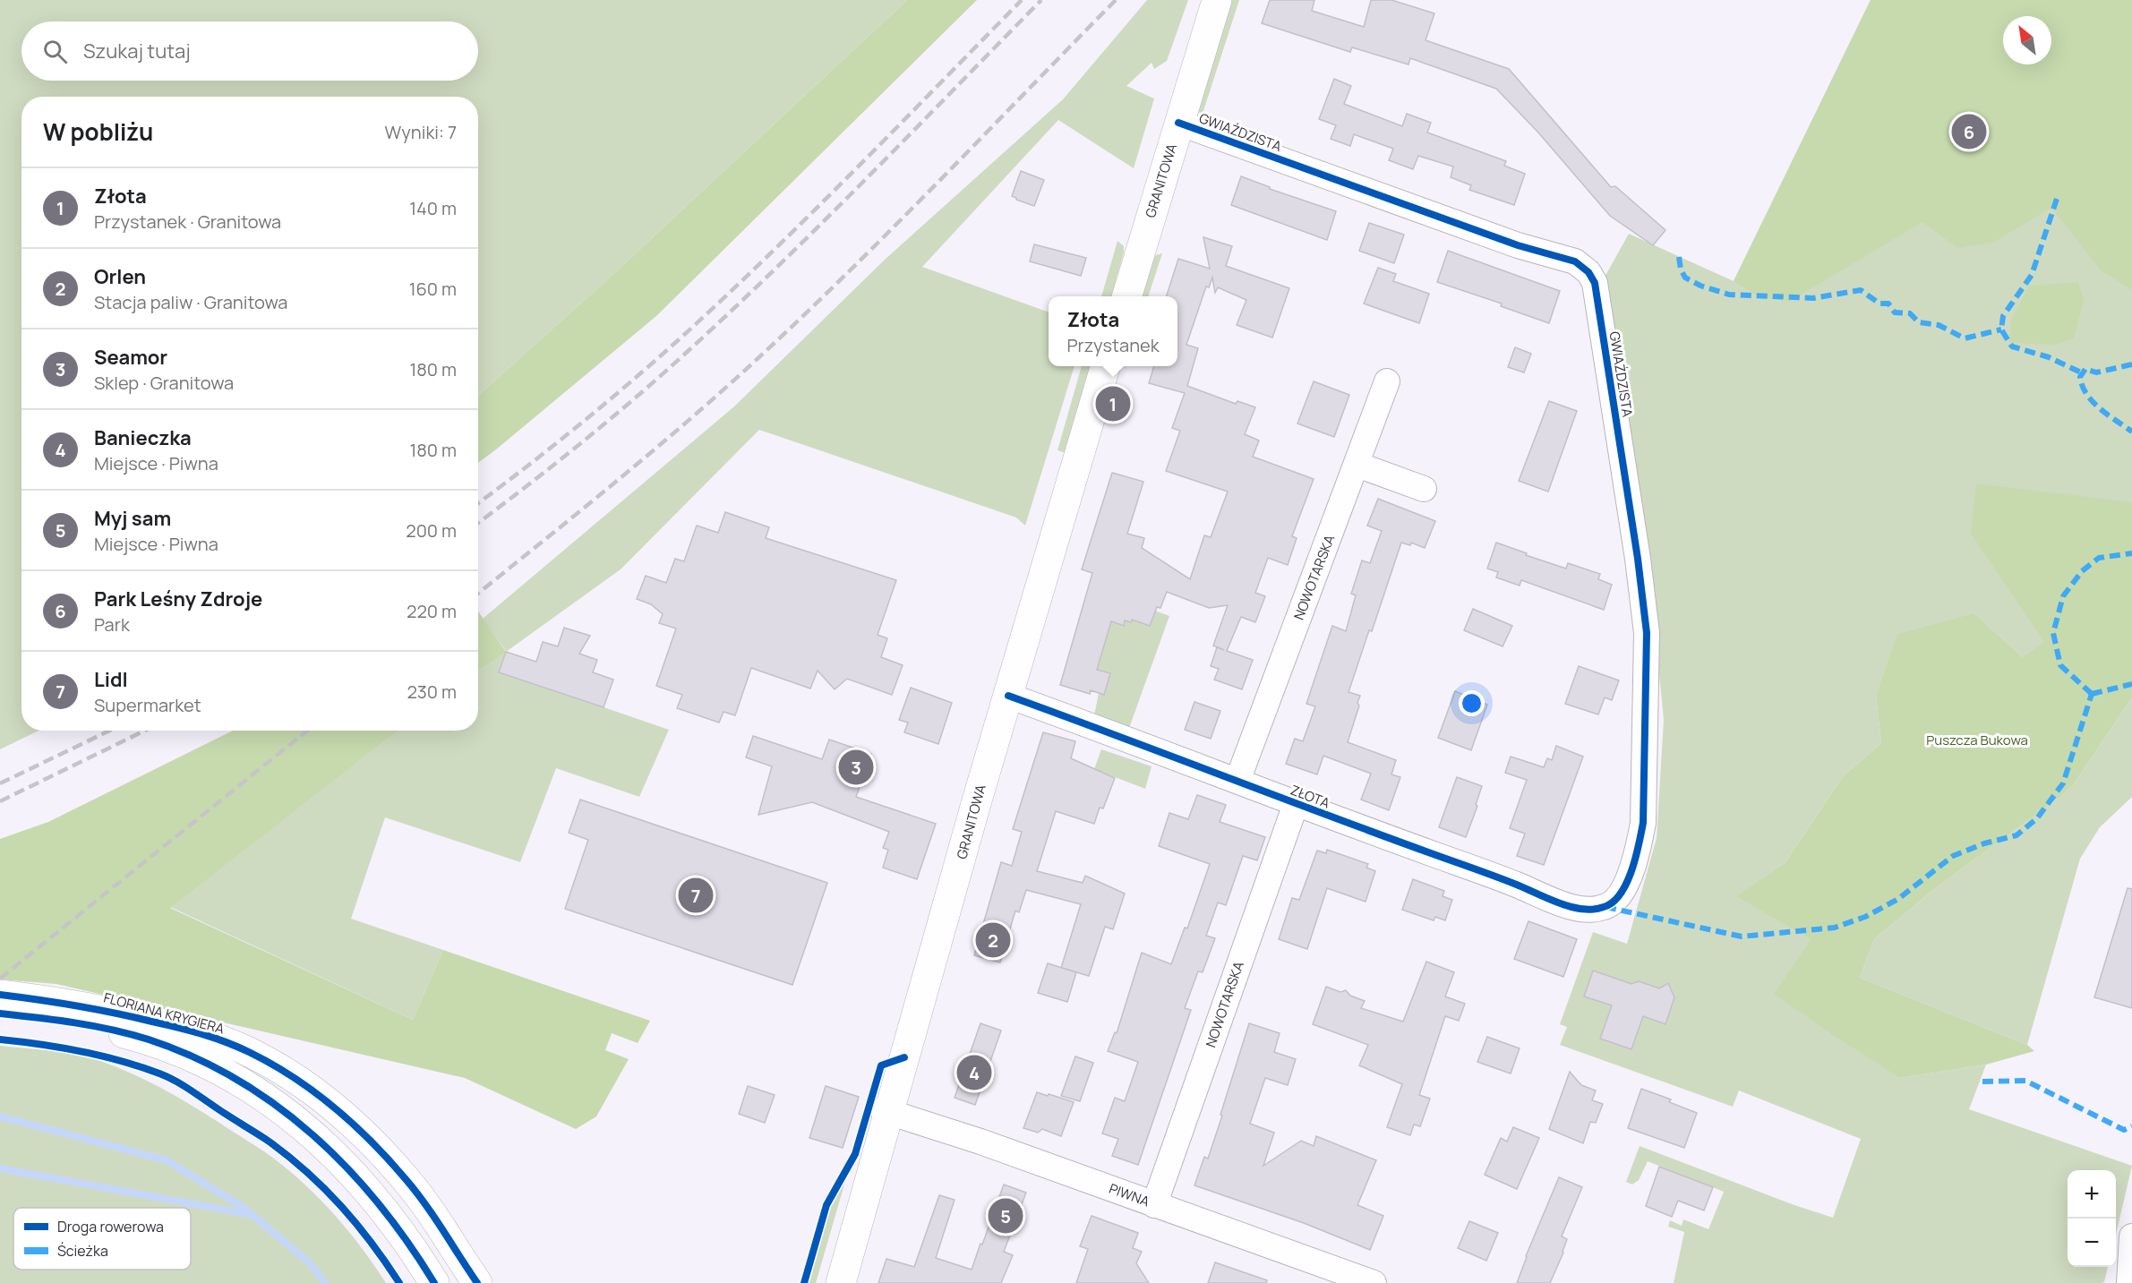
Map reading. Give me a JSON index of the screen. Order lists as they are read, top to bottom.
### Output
{
  "streets": {
    "street": [
      "GWIAŹDZISTA",
      "GRANITOWA",
      "NOWOTARSKA",
      "ZŁOTA",
      "FLORIANA KRYGIERA",
      "PIWNA"
    ]
  },
  "crossings": [
    ["GWIAŹDZISTA", "GRANITOWA"],
    ["GWIAŹDZISTA", "ZŁOTA"],
    ["GRANITOWA", "ZŁOTA"],
    ["GRANITOWA", "PIWNA"],
    ["NOWOTARSKA", "ZŁOTA"],
    ["NOWOTARSKA", "PIWNA"]
  ],
  "parks": ["Puszcza Bukowa"],
  "legend": ["Droga rowerowa", "Ścieżka"],
  "north": "top left",
  "page": {
    "search": "Szukaj tutaj",
    "heading": ["W pobliżu", "Wyniki: 7"],
    "pins": [
      "6",
      "1",
      "3",
      "7",
      "2",
      "4",
      "5"
    ],
    "list": [
      {
        "mark": "1",
        "name": "Złota",
        "note": "Przystanek · Granitowa",
        "value": "140 m"
      },
      {
        "mark": "2",
        "name": "Orlen",
        "note": "Stacja paliw · Granitowa",
        "value": "160 m"
      },
      {
        "mark": "3",
        "name": "Seamor",
        "note": "Sklep · Granitowa",
        "value": "180 m"
      },
      {
        "mark": "4",
        "name": "Banieczka",
        "note": "Miejsce · Piwna",
        "value": "180 m"
      },
      {
        "mark": "5",
        "name": "Myj sam",
        "note": "Miejsce · Piwna",
        "value": "200 m"
      },
      {
        "mark": "6",
        "name": "Park Leśny Zdroje",
        "note": "Park",
        "value": "220 m"
      },
      {
        "mark": "7",
        "name": "Lidl",
        "note": "Supermarket",
        "value": "230 m"
      }
    ],
    "popup": ["Złota", "Przystanek"],
    "map_buttons": ["+", "−"]
  }
}
